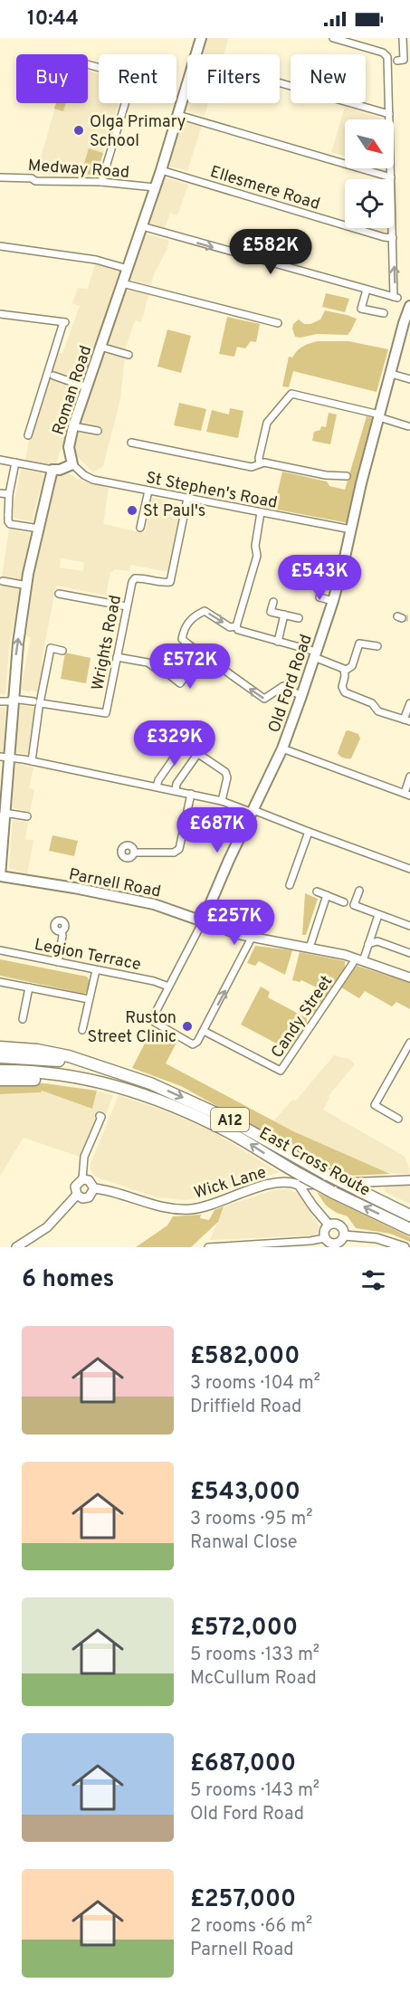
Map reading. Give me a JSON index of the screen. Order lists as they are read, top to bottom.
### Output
{
  "streets": {
    "highway": ["A12", "East Cross Route"],
    "main road": ["Roman Road", "Old Ford Road", "Parnell Road"],
    "street": [
      "Medway Road",
      "Ellesmere Road",
      "St Stephen's Road",
      "Wrights Road",
      "Legion Terrace",
      "Candy Street",
      "Wick Lane"
    ]
  },
  "crossings": [
    ["Medway Road", "Roman Road"],
    ["Ellesmere Road", "Roman Road"],
    ["Roman Road", "St Stephen's Road"],
    ["St Stephen's Road", "Wrights Road"],
    ["St Stephen's Road", "Old Ford Road"],
    ["Old Ford Road", "Parnell Road"],
    ["Old Ford Road", "Legion Terrace"],
    ["Old Ford Road", "Candy Street"],
    ["Parnell Road", "Candy Street"],
    ["A12", "East Cross Route"],
    ["East Cross Route", "Wick Lane"]
  ],
  "places": ["Olga Primary School", "St Paul's", "Ruston Street Clinic"],
  "north": "bottom right",
  "page": {
    "status": "10:44",
    "chip": [
      "Buy",
      "Rent",
      "Filters",
      "New"
    ],
    "price": [
      "£582K",
      "£543K",
      "£572K",
      "£329K",
      "£687K",
      "£257K"
    ],
    "heading": "6 homes",
    "list": [
      {
        "name": "£582,000",
        "note": "3 rooms · 104 m² · Driffield Road"
      },
      {
        "name": "£543,000",
        "note": "3 rooms · 95 m² · Ranwal Close"
      },
      {
        "name": "£572,000",
        "note": "5 rooms · 133 m² · McCullum Road"
      },
      {
        "name": "£687,000",
        "note": "5 rooms · 143 m² · Old Ford Road"
      },
      {
        "name": "£257,000",
        "note": "2 rooms · 66 m² · Parnell Road"
      }
    ]
  }
}
